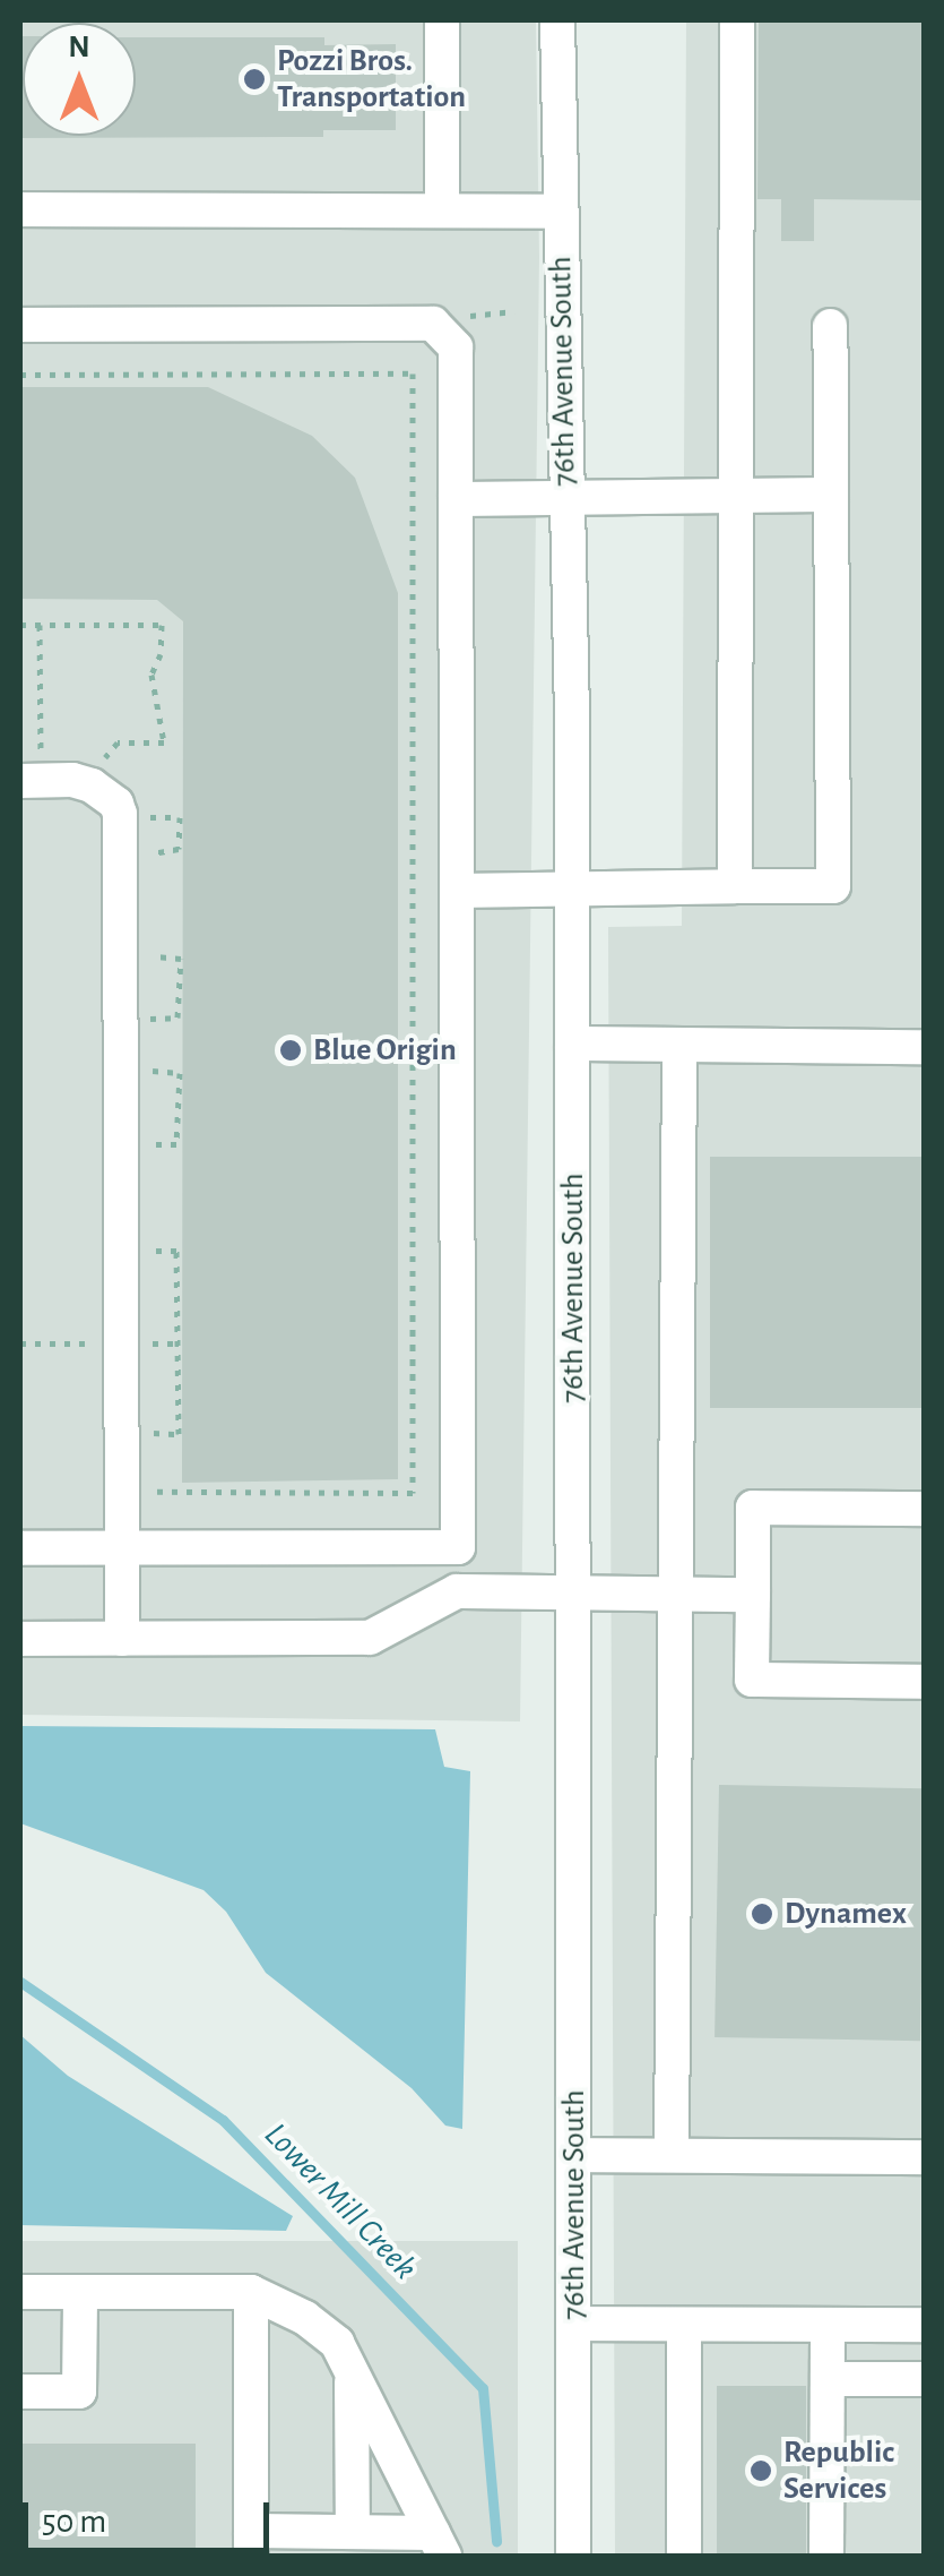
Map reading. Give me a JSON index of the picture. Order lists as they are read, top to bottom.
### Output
{
  "streets": {
    "street": ["76th Avenue South"]
  },
  "water": ["Lower Mill Creek"],
  "places": [
    "Pozzi Bros. Transportation",
    "Blue Origin",
    "Dynamex",
    "Republic Services"
  ],
  "scale_bar": "50 m",
  "north": "top"
}
